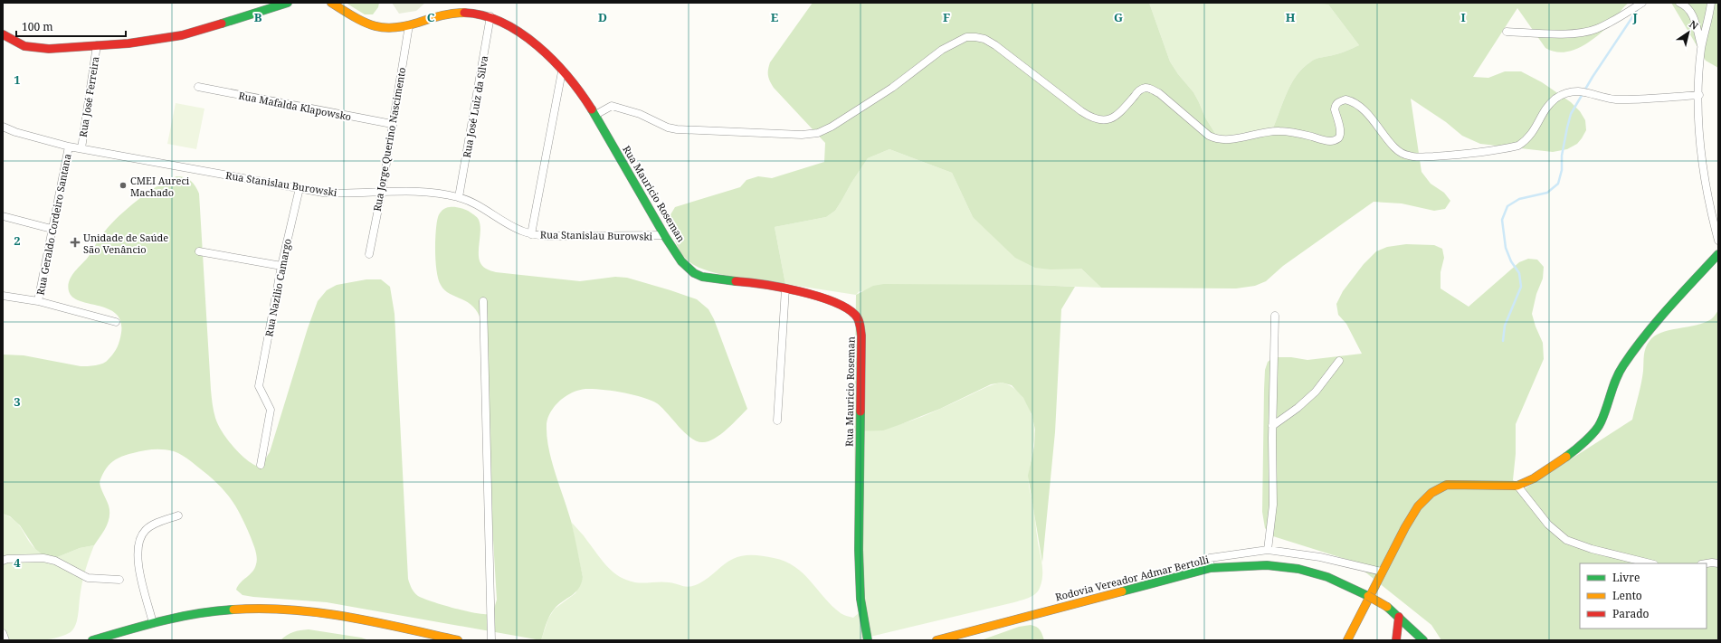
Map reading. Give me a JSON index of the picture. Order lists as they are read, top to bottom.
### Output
{
  "streets": {
    "main road": ["Rua Mauricio Roseman", "Rodovia Vereador Admar Bertolli"],
    "street": [
      "Rua José Ferreira",
      "Rua Mafalda Klapowsko",
      "Rua José Luiz da Silva",
      "Rua Jorge Querino Nascimento",
      "Rua Stanislau Burowski",
      "Rua Geraldo Cordeiro Santana",
      "Rua Nazilio Camargo"
    ]
  },
  "crossings": [
    ["Rua José Ferreira", "Rua Stanislau Burowski"],
    ["Rua Mafalda Klapowsko", "Rua Jorge Querino Nascimento"],
    ["Rua José Luiz da Silva", "Rua Stanislau Burowski"],
    ["Rua José Luiz da Silva", "Rua Mauricio Roseman"],
    ["Rua Jorge Querino Nascimento", "Rua Stanislau Burowski"],
    ["Rua Jorge Querino Nascimento", "Rua Mauricio Roseman"],
    ["Rua Stanislau Burowski", "Rua Mauricio Roseman"],
    ["Rua Stanislau Burowski", "Rua Geraldo Cordeiro Santana"],
    ["Rua Stanislau Burowski", "Rua Nazilio Camargo"]
  ],
  "places": {
    "other": ["CMEI Aureci Machado"],
    "health": ["Unidade de Saúde São Venâncio"]
  },
  "legend": ["Livre", "Lento", "Parado"],
  "scale_bar": "100 m",
  "north": "top right",
  "grid": {
    "columns": [
      "B",
      "C",
      "D",
      "E",
      "F",
      "G",
      "H",
      "I",
      "J"
    ],
    "rows": [
      "1",
      "2",
      "3",
      "4"
    ]
  }
}
